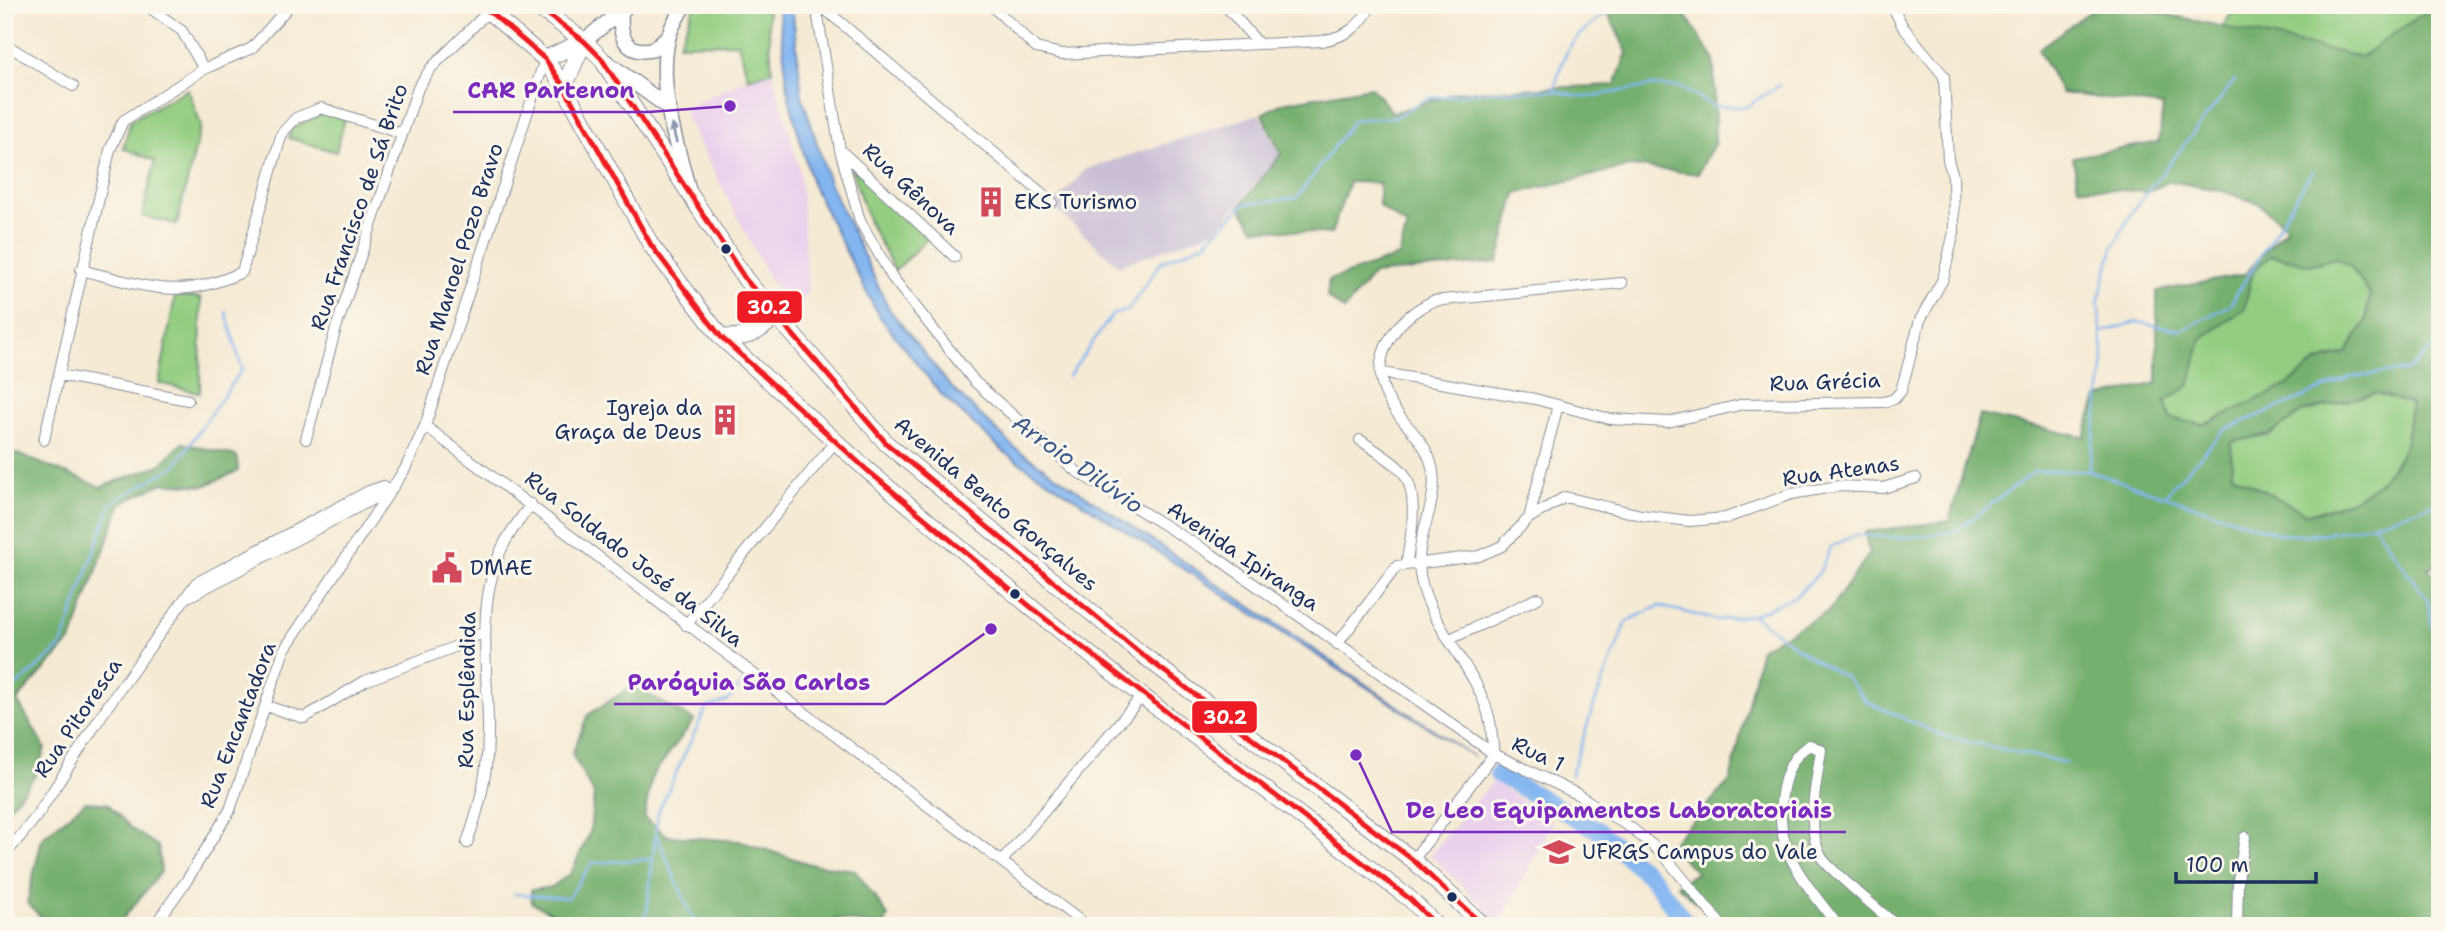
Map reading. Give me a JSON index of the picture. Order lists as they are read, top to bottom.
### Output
{
  "streets": {
    "main road": ["Avenida Bento Gonçalves"],
    "street": [
      "Rua Gênova",
      "Rua Francisco de Sá Brito",
      "Rua Manoel Pozo Bravo",
      "Rua Grécia",
      "Rua Atenas",
      "Avenida Ipiranga",
      "Rua Soldado José da Silva",
      "Rua Esplêndida",
      "Rua Pitoresca",
      "Rua Encantadora",
      "Rua 1"
    ]
  },
  "crossings": [
    ["Rua Gênova", "Avenida Ipiranga"],
    ["Rua Manoel Pozo Bravo", "Rua Soldado José da Silva"],
    ["Rua Manoel Pozo Bravo", "Rua Pitoresca"],
    ["Rua Manoel Pozo Bravo", "Rua Encantadora"],
    ["Avenida Ipiranga", "Rua 1"],
    ["Rua Soldado José da Silva", "Rua Esplêndida"],
    ["Rua Pitoresca", "Rua Encantadora"]
  ],
  "water": ["Arroio Dilúvio"],
  "places": {
    "other": ["CAR Partenon", "Paróquia São Carlos", "De Leo Equipamentos Laboratoriais"],
    "building": ["EKS Turismo", "Igreja da Graça de Deus"],
    "public building": ["DMAE"],
    "school or university": ["UFRGS Campus do Vale"]
  },
  "lines": ["transit line 30.2"],
  "scale_bar": "100 m"
}
